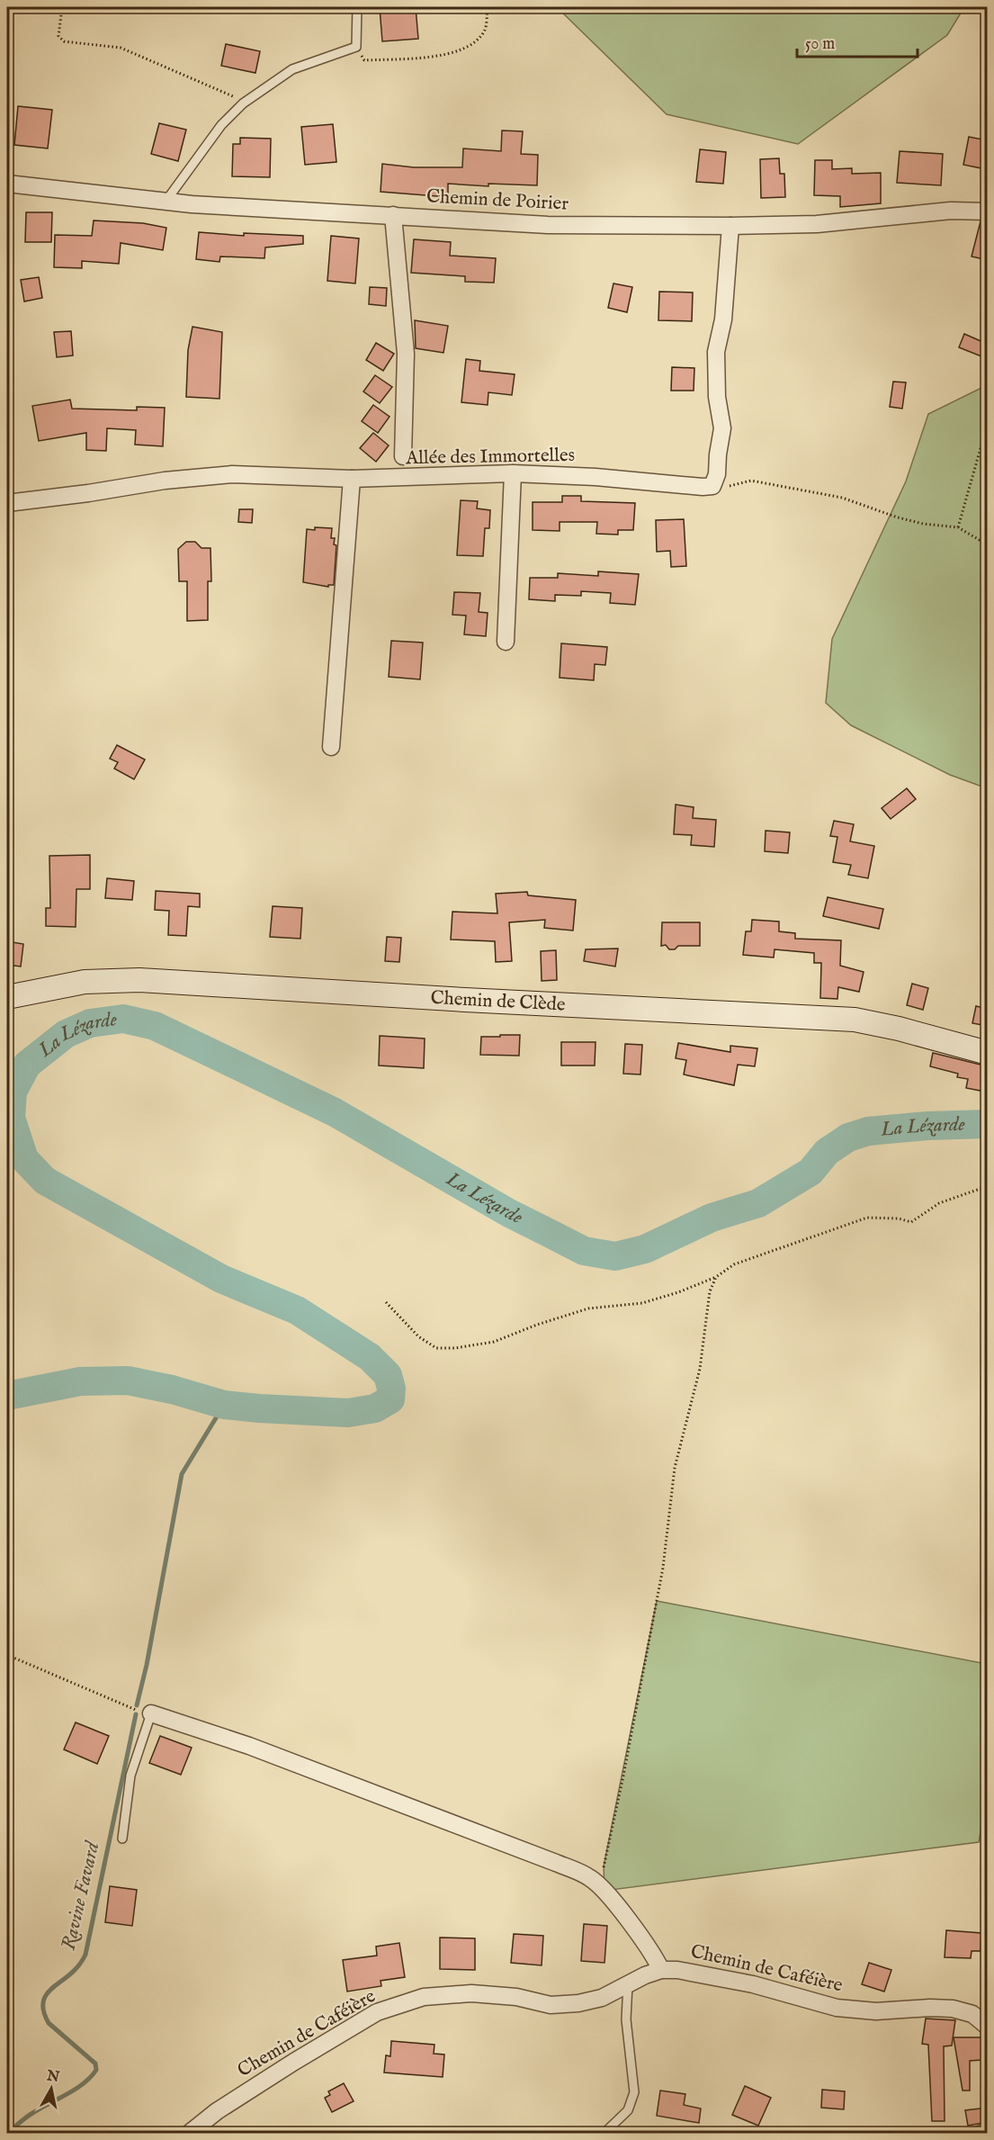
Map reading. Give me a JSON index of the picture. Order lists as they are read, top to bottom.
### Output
{
  "streets": {
    "main road": ["Chemin de Clède"],
    "street": ["Chemin de Poirier", "Allée des Immortelles", "Chemin de Caféière"]
  },
  "water": ["La Lézarde", "Ravine Favard"],
  "scale_bar": "50 m",
  "north": "top"
}
